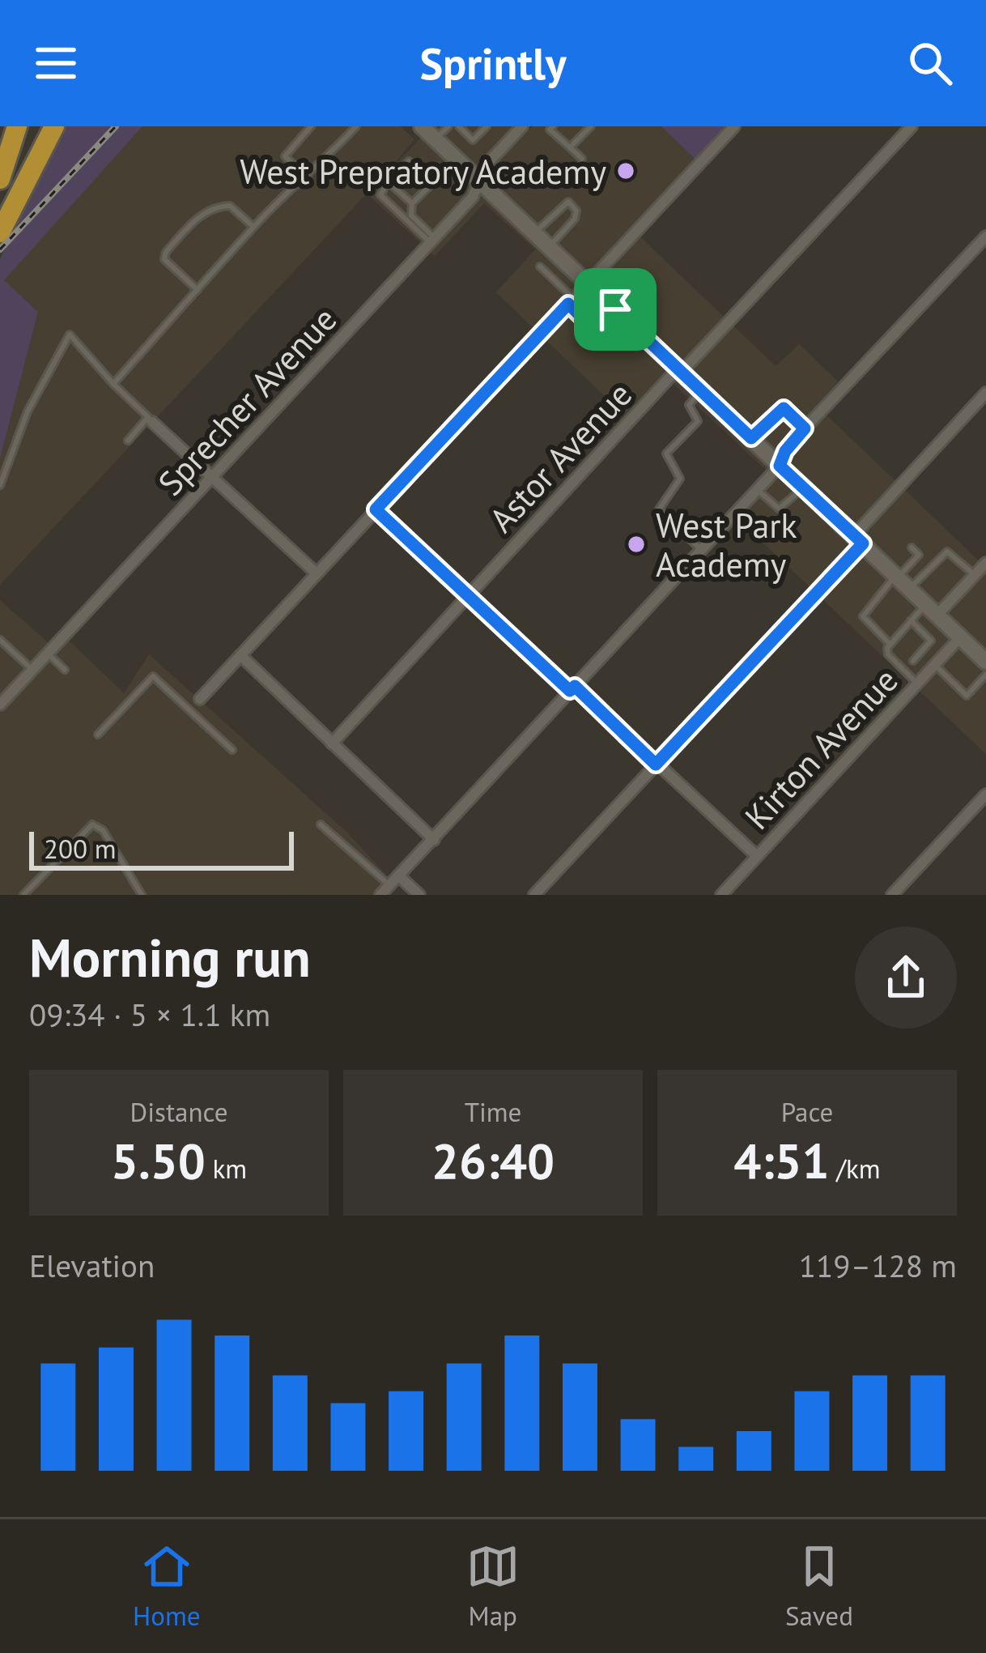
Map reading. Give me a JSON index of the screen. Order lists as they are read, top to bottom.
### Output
{
  "streets": {
    "street": ["Sprecher Avenue", "Astor Avenue", "Kirton Avenue"]
  },
  "places": ["West Prepratory Academy", "West Park Academy"],
  "scale_bar": "200 m",
  "page": {
    "header": "Sprintly",
    "scale": "200 m",
    "heading": ["Morning run", "09:34 · 5 × 1.1 km"],
    "stats": [
      ["Distance", "5.50 km"],
      ["Time", "26:40"],
      ["Pace", "4:51 /km"]
    ],
    "chart": ["Elevation", "119–128 m"],
    "tabs": ["Home", "Map", "Saved"]
  }
}
